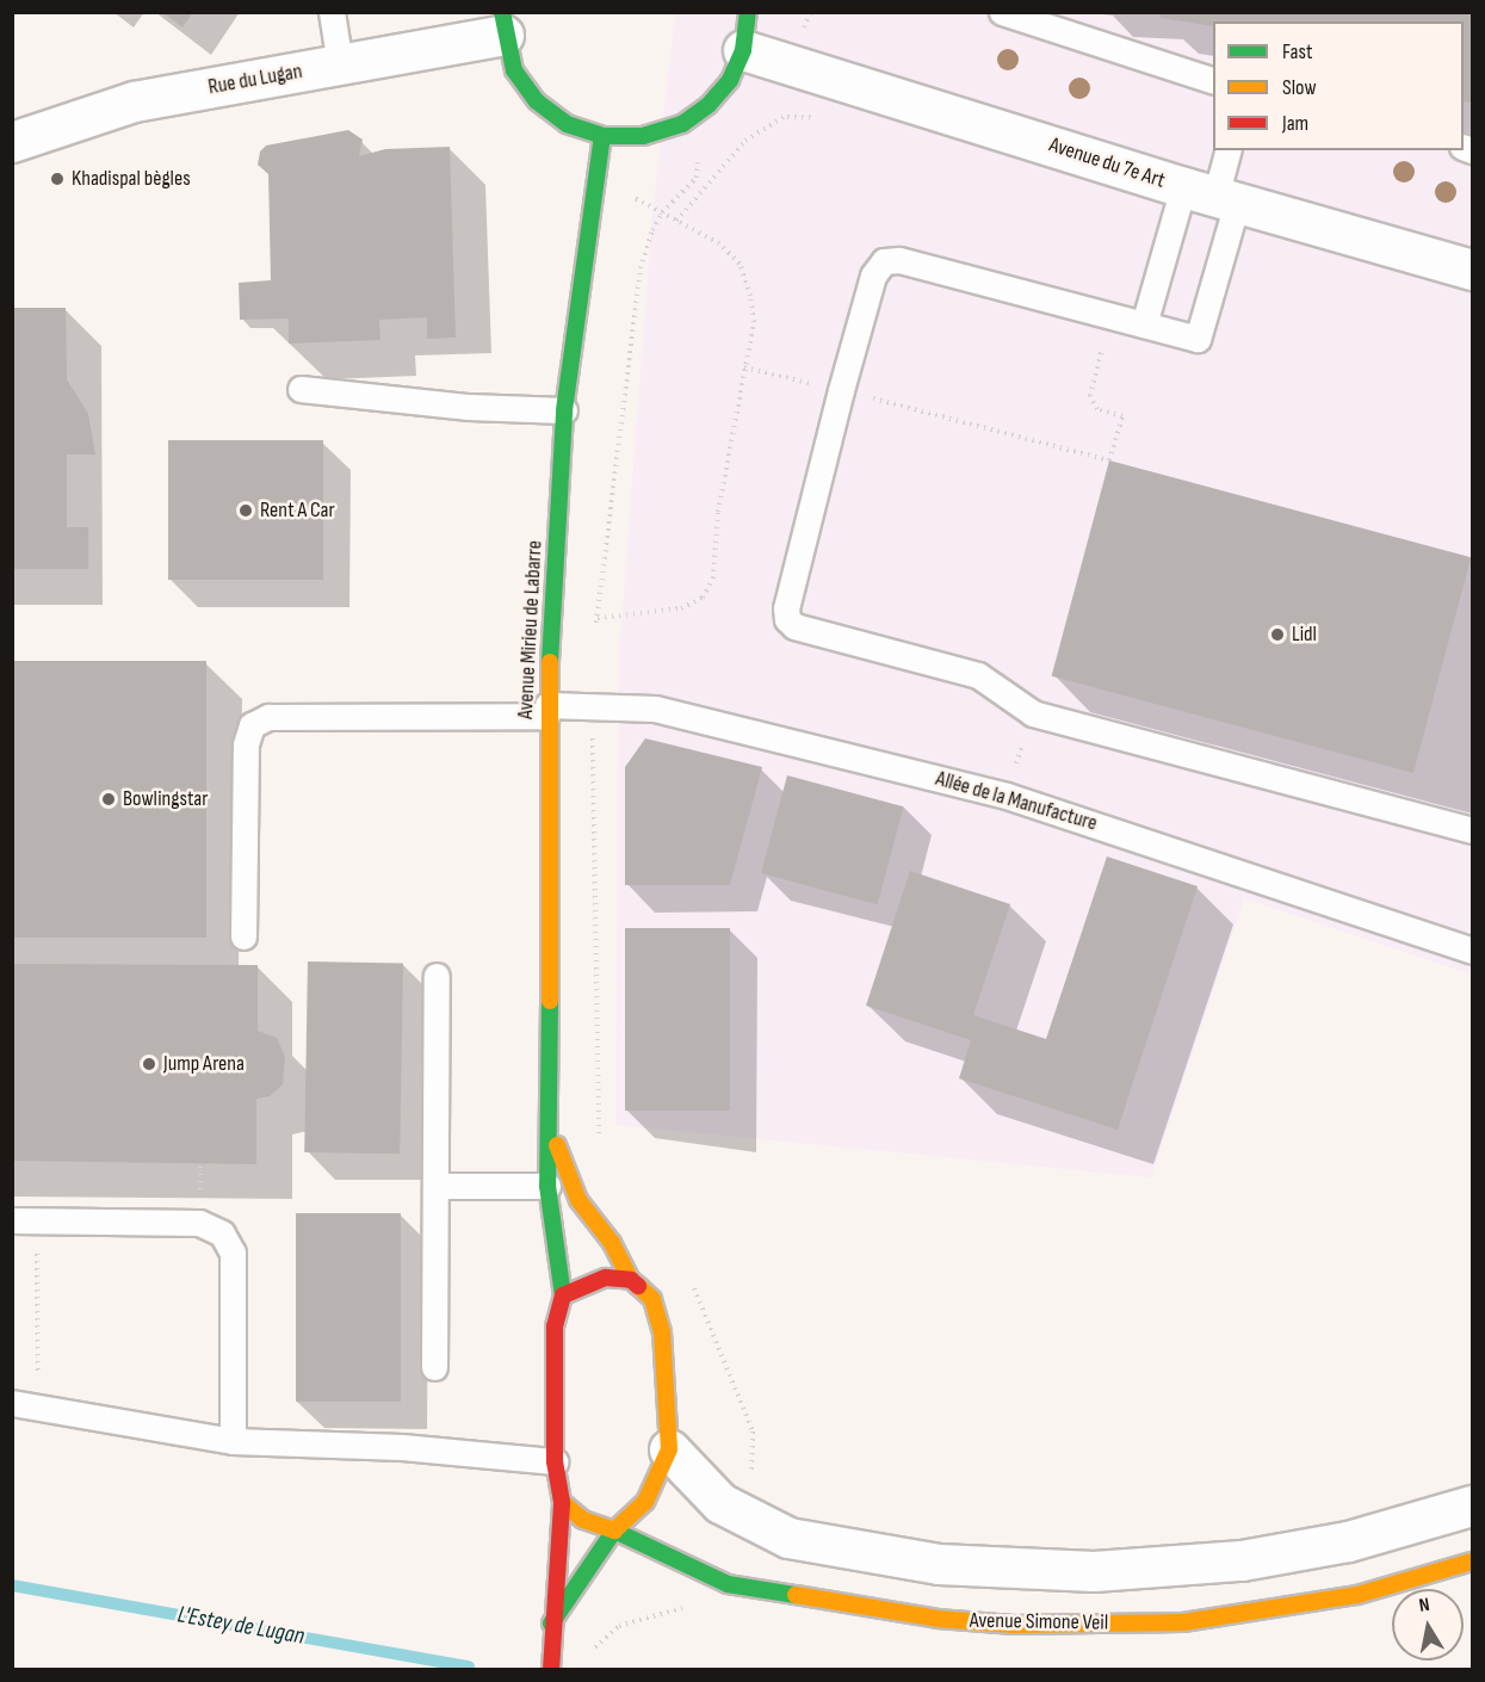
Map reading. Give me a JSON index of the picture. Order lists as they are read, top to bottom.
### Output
{
  "streets": {
    "main road": ["Avenue Mirieu de Labarre", "Avenue Simone Veil"],
    "street": ["Rue du Lugan", "Avenue du 7e Art"],
    "lane": ["Allée de la Manufacture"]
  },
  "crossings": [
    ["Avenue Mirieu de Labarre", "Allée de la Manufacture"],
    ["Avenue Mirieu de Labarre", "Avenue Simone Veil"]
  ],
  "water": ["L'Estey de Lugan"],
  "places": [
    "Khadispal bègles",
    "Rent A Car",
    "Lidl",
    "Bowlingstar",
    "Jump Arena"
  ],
  "legend": ["Fast", "Slow", "Jam"],
  "north": "top"
}
